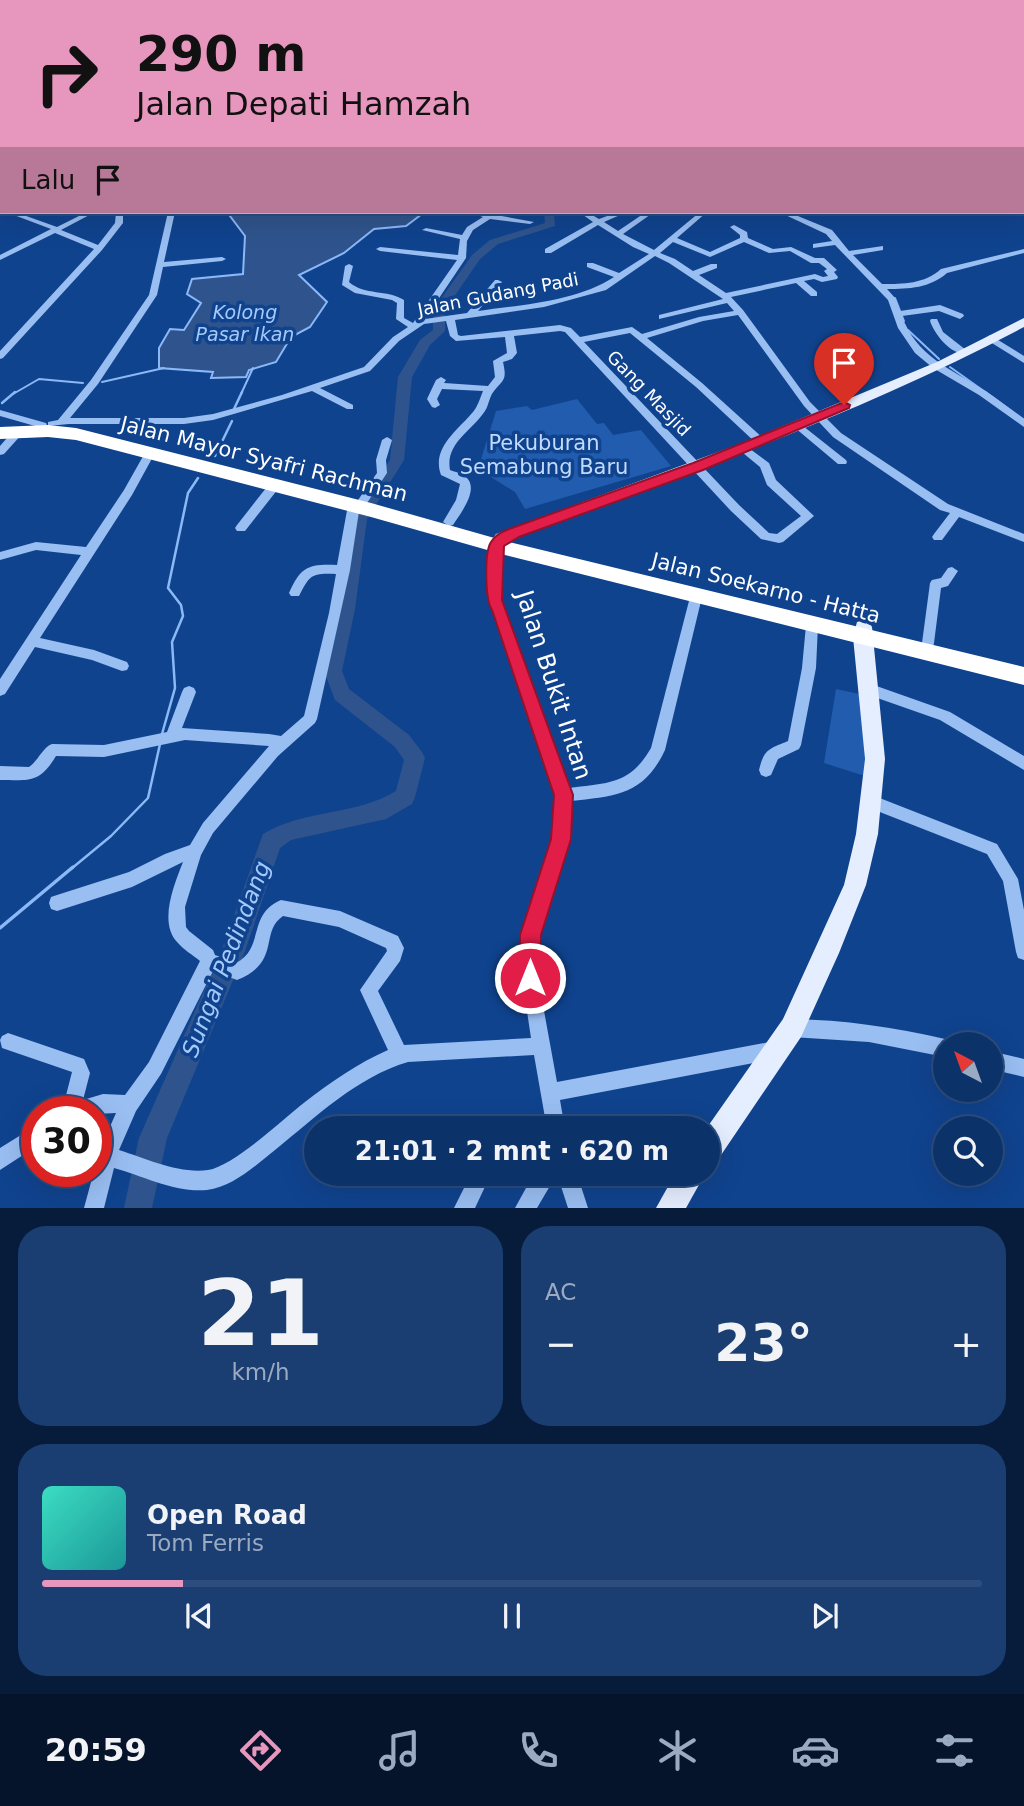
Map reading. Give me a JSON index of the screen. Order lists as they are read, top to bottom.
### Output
{
  "streets": {
    "highway": ["Jalan Mayor Syafri Rachman", "Jalan Soekarno - Hatta"],
    "street": ["Jalan Gudang Padi", "Gang Masjid", "Jalan Bukit Intan"]
  },
  "crossings": [
    ["Jalan Gudang Padi", "Jalan Mayor Syafri Rachman"],
    ["Jalan Mayor Syafri Rachman", "Jalan Soekarno - Hatta"],
    ["Jalan Mayor Syafri Rachman", "Jalan Bukit Intan"],
    ["Jalan Soekarno - Hatta", "Jalan Bukit Intan"]
  ],
  "water": ["Kolong Pasar Ikan", "Sungai Pedindang"],
  "parks": ["Pekuburan Semabung Baru"],
  "north": "top left",
  "page": {
    "turn": ["290 m", "Jalan Depati Hamzah"],
    "then": "Lalu",
    "limit": "30",
    "trip": "21:01 · 2 mnt · 620 m",
    "tile": [
      ["21", "km/h"],
      "AC"
    ],
    "heat": ["−", "23°", "+"],
    "song": ["Open Road", "Tom Ferris"],
    "tabs": "20:59"
  }
}
